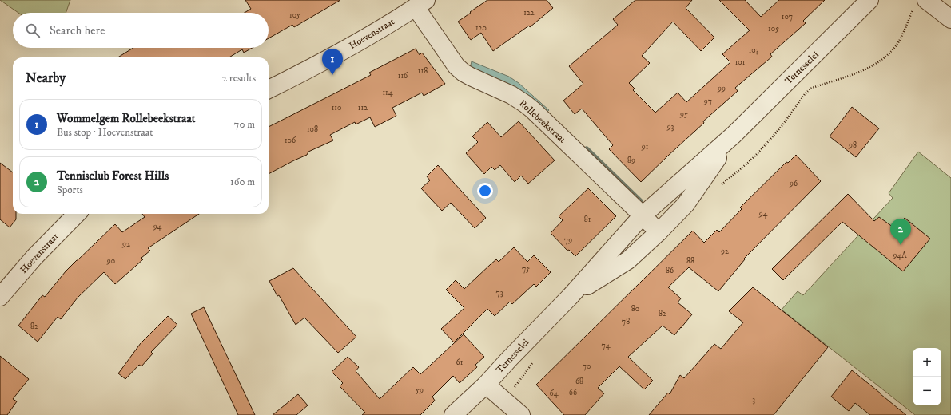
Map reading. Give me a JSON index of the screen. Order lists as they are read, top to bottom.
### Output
{
  "streets": {
    "street": ["Hoevenstraat", "Ternesselei", "Rollebeekstraat"]
  },
  "crossings": [
    ["Hoevenstraat", "Rollebeekstraat"],
    ["Ternesselei", "Rollebeekstraat"]
  ],
  "house_numbers": [
    "122",
    "105",
    "107",
    "120",
    "105",
    "103",
    "101",
    "118",
    "116",
    "99",
    "114",
    "97",
    "110",
    "112",
    "95",
    "93",
    "108",
    "106",
    "98",
    "91",
    "89",
    "96",
    "94",
    "81",
    "94",
    "79",
    "92",
    "92",
    "94A",
    "90",
    "88",
    "75",
    "86",
    "73",
    "80",
    "82",
    "78",
    "82",
    "74",
    "61",
    "70",
    "68",
    "59",
    "66",
    "64",
    "3"
  ],
  "page": {
    "search": "Search here",
    "pins": ["1", "2"],
    "heading": ["Nearby", "2 results"],
    "list": [
      {
        "mark": "1",
        "name": "Wommelgem Rollebeekstraat",
        "note": "Bus stop · Hoevenstraat",
        "value": "70 m"
      },
      {
        "mark": "2",
        "name": "Tennisclub Forest Hills",
        "note": "Sports",
        "value": "160 m"
      }
    ],
    "map_buttons": ["+", "−"]
  }
}
